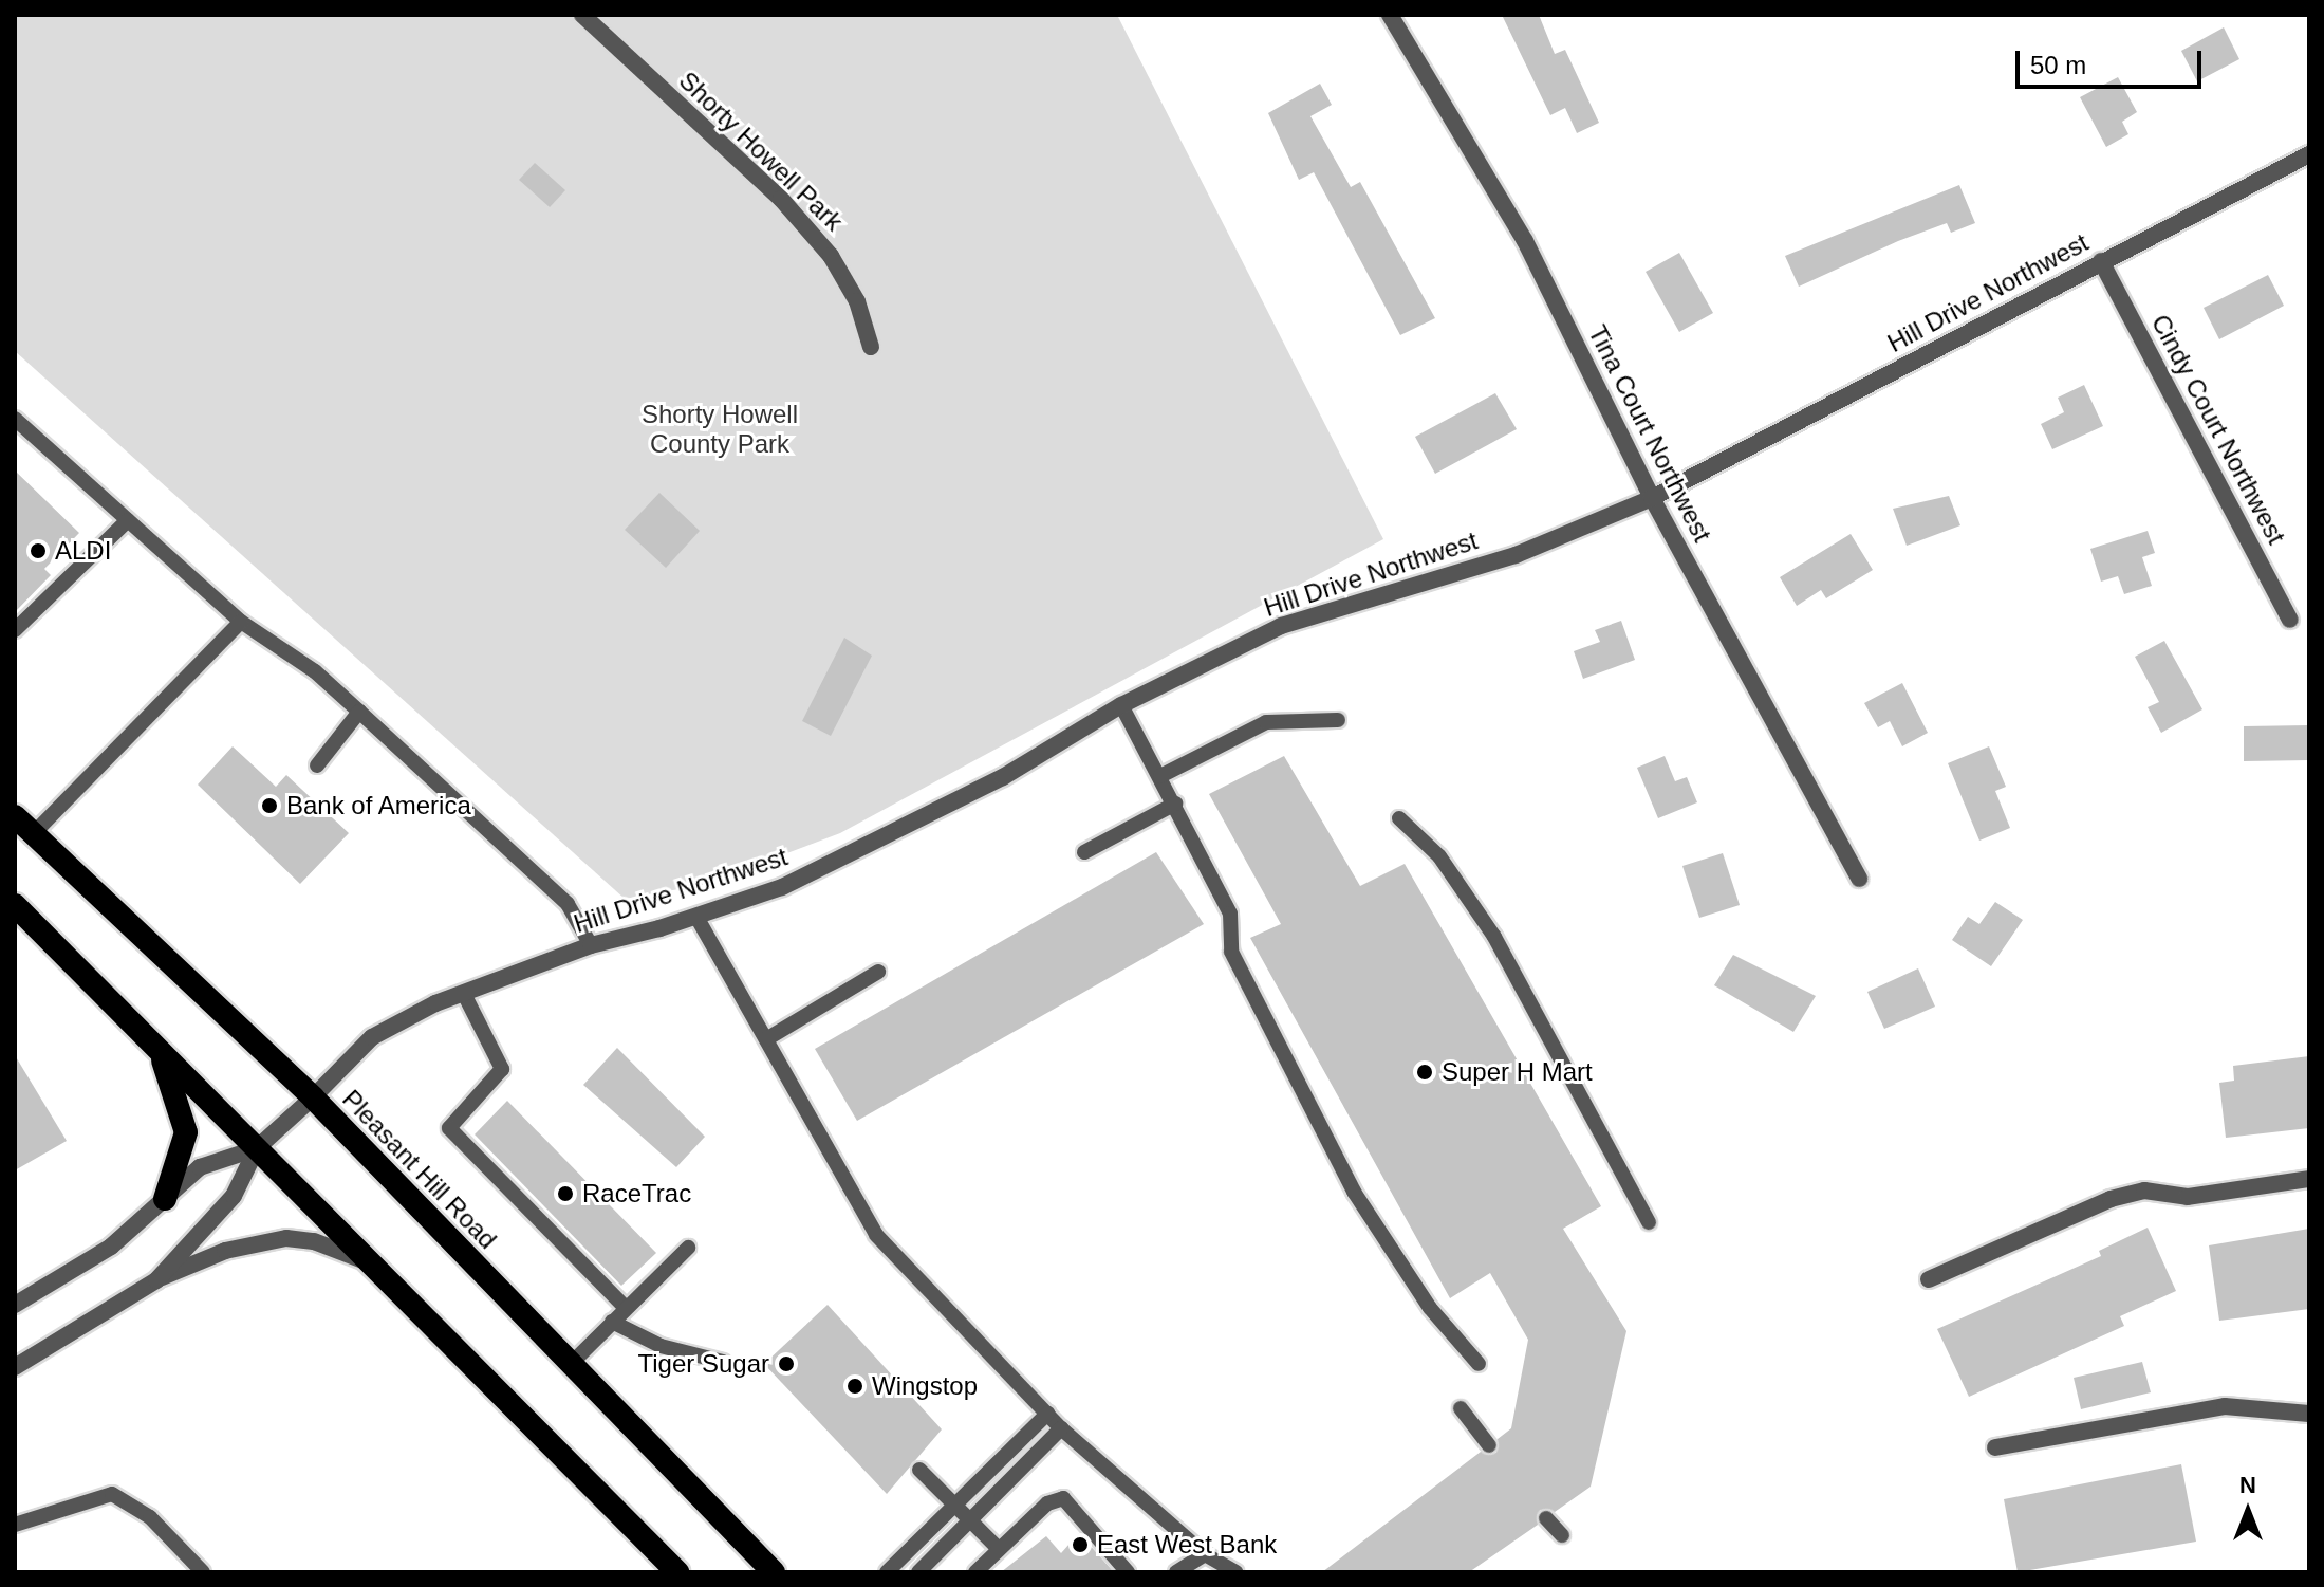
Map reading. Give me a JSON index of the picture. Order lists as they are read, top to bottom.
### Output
{
  "streets": {
    "highway": ["Pleasant Hill Road"],
    "street": [
      "Shorty Howell Park",
      "Hill Drive Northwest",
      "Cindy Court Northwest",
      "Tina Court Northwest"
    ]
  },
  "crossings": [
    ["Hill Drive Northwest", "Cindy Court Northwest"],
    ["Hill Drive Northwest", "Tina Court Northwest"],
    ["Hill Drive Northwest", "Pleasant Hill Road"]
  ],
  "parks": ["Shorty Howell County Park"],
  "places": [
    "ALDI",
    "Bank of America",
    "Super H Mart",
    "RaceTrac",
    "Tiger Sugar",
    "Wingstop",
    "East West Bank"
  ],
  "scale_bar": "50 m",
  "north": "top"
}
